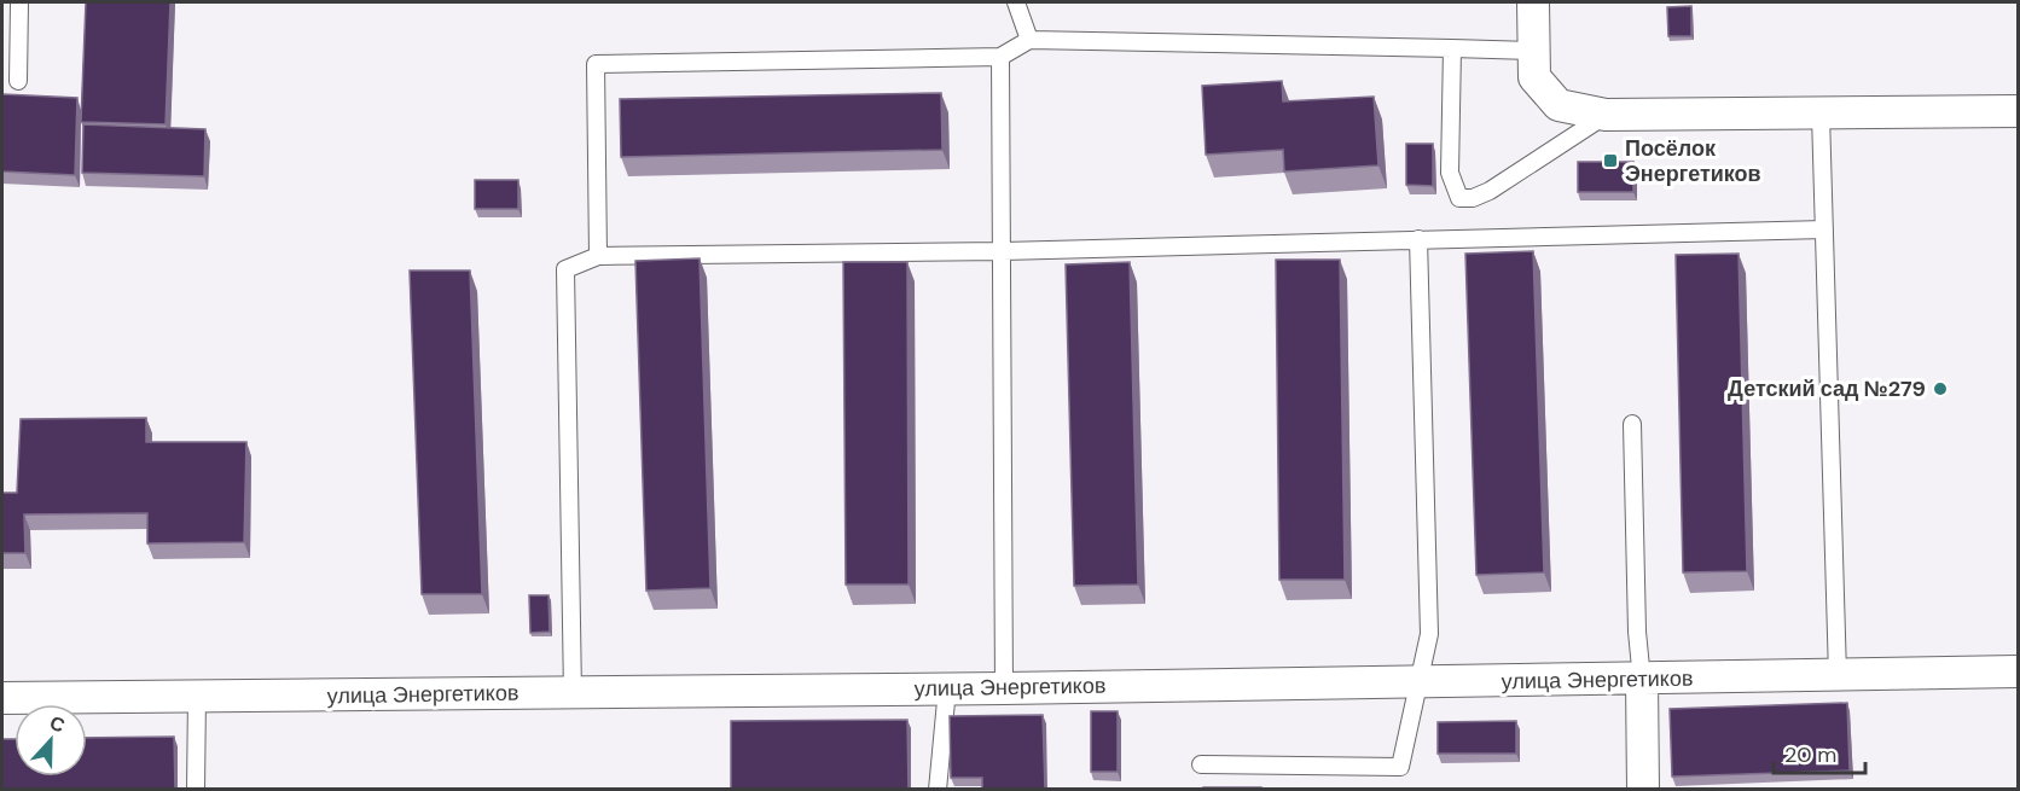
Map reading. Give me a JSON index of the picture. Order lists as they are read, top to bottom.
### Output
{
  "streets": {
    "street": ["улица Энергетиков"]
  },
  "places": {
    "transit": ["Посёлок Энергетиков"],
    "other": ["Детский сад №279"]
  },
  "scale_bar": "20 m",
  "north": "top"
}
